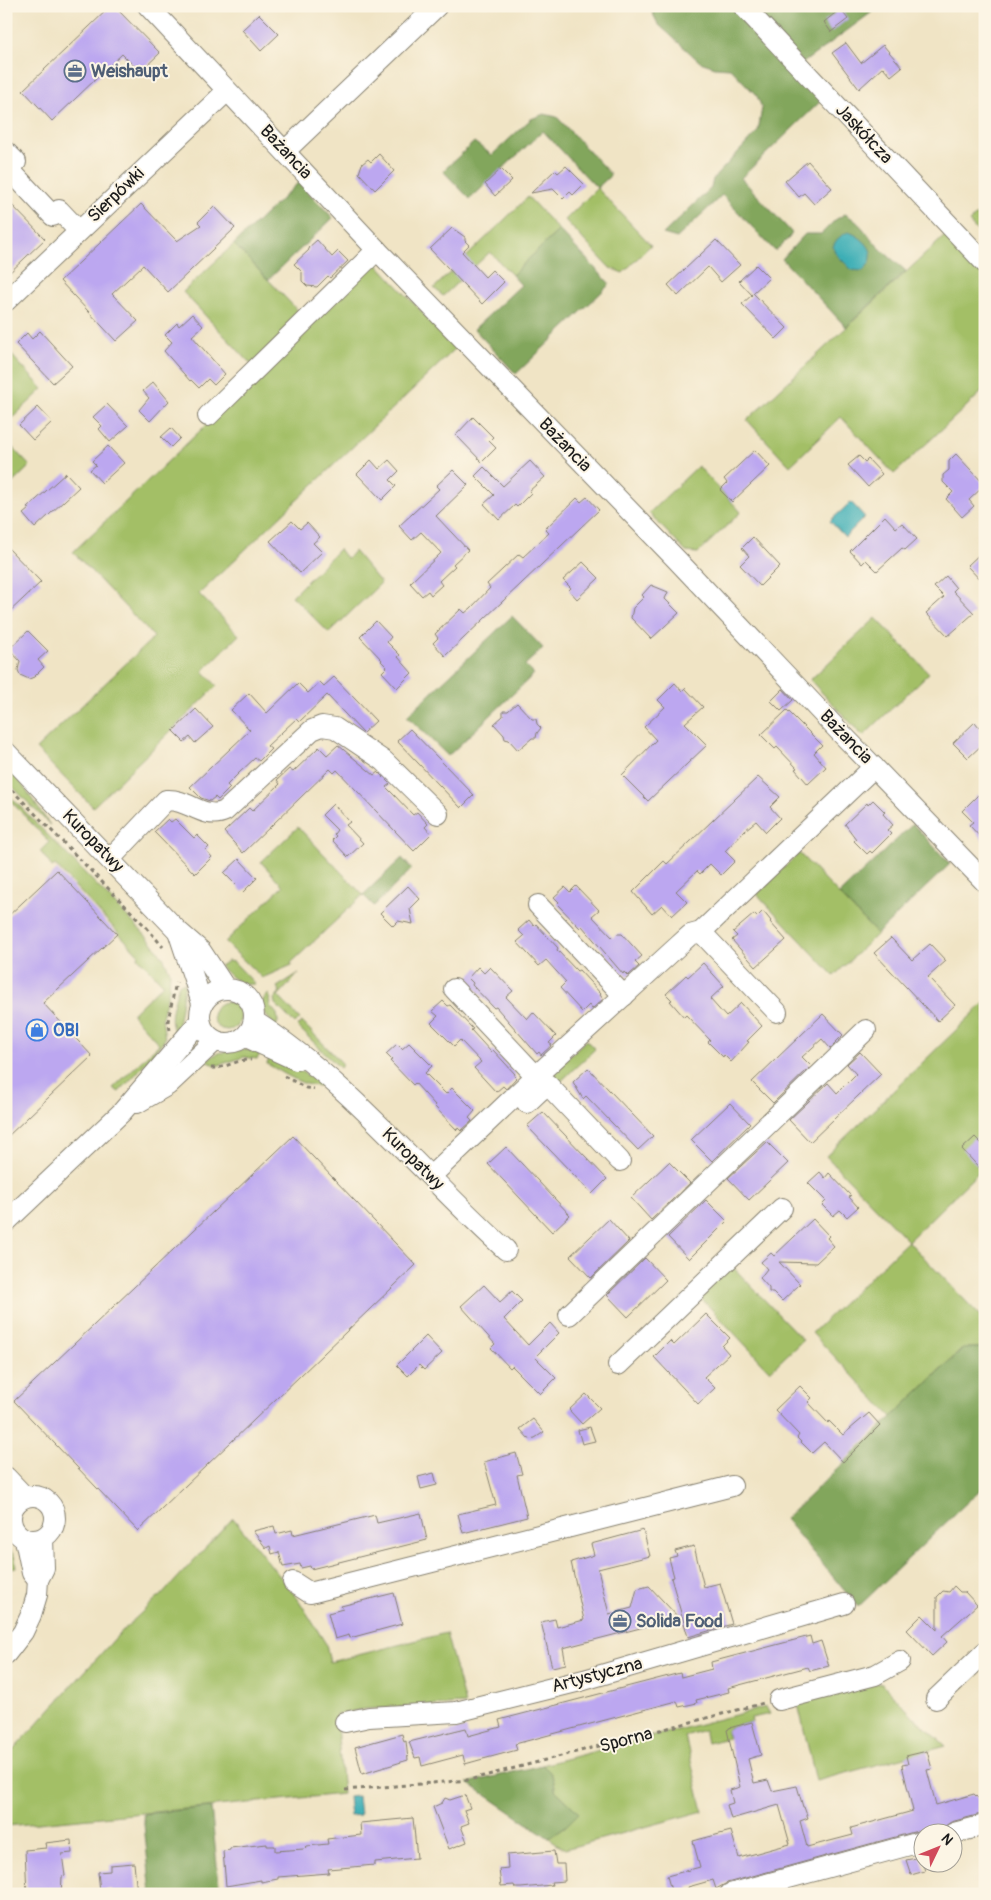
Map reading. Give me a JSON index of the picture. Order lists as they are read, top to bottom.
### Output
{
  "streets": {
    "street": [
      "Jaskółcza",
      "Bażancia",
      "Sierpówki",
      "Kuropatwy",
      "Artystyczna"
    ],
    "path": ["Sporna"]
  },
  "crossings": [
    ["Bażancia", "Sierpówki"]
  ],
  "places": {
    "office": ["Weishaupt", "Solida Food"],
    "shop": ["OBI"]
  },
  "north": "top right"
}
